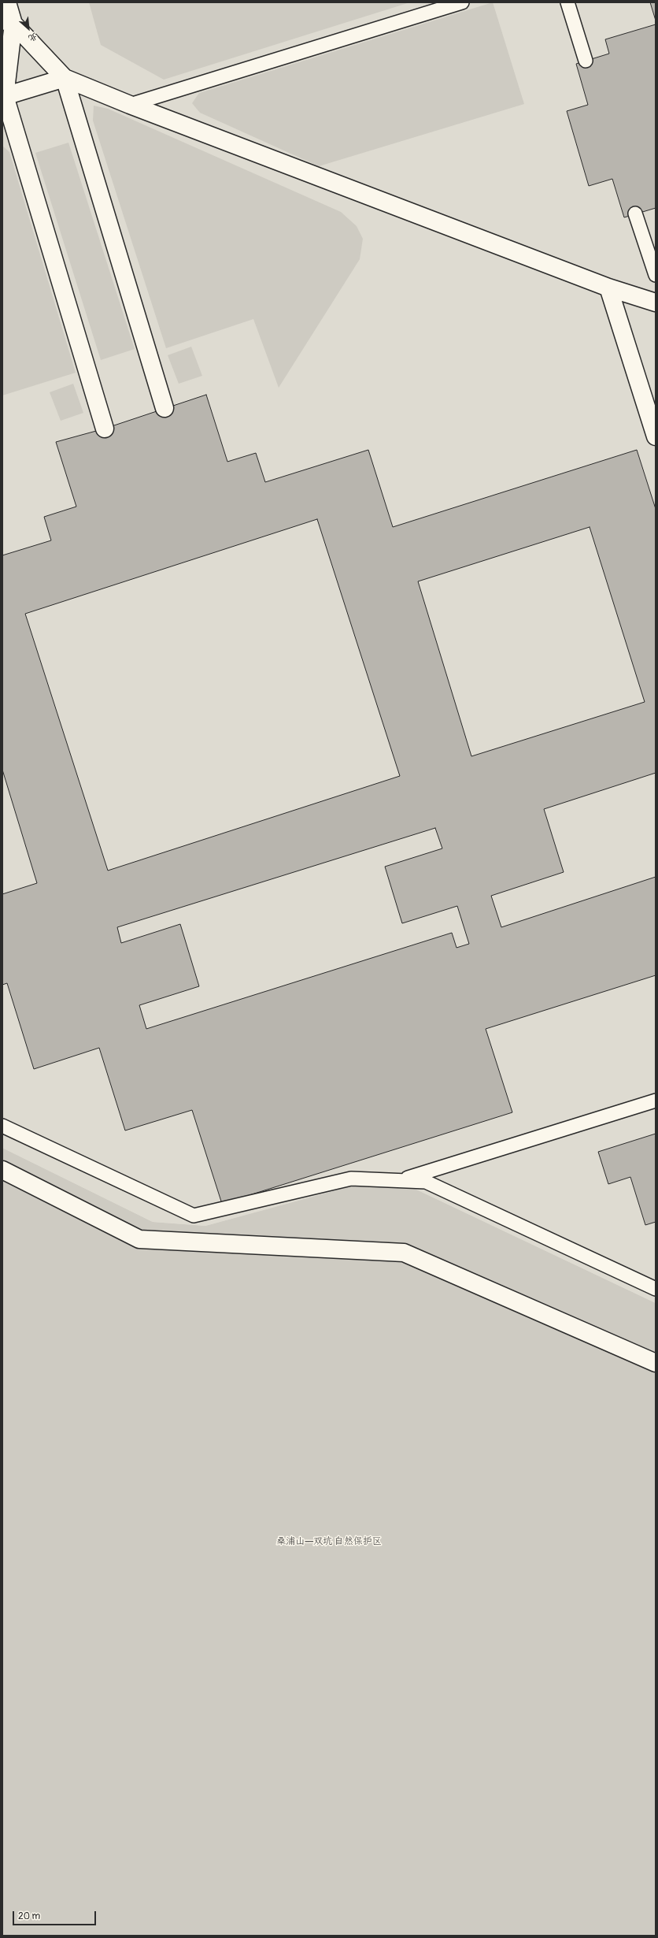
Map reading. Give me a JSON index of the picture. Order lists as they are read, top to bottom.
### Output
{
  "parks": ["桑浦山—双坑 自然保护区"],
  "scale_bar": "20 m",
  "north": "bottom right"
}
